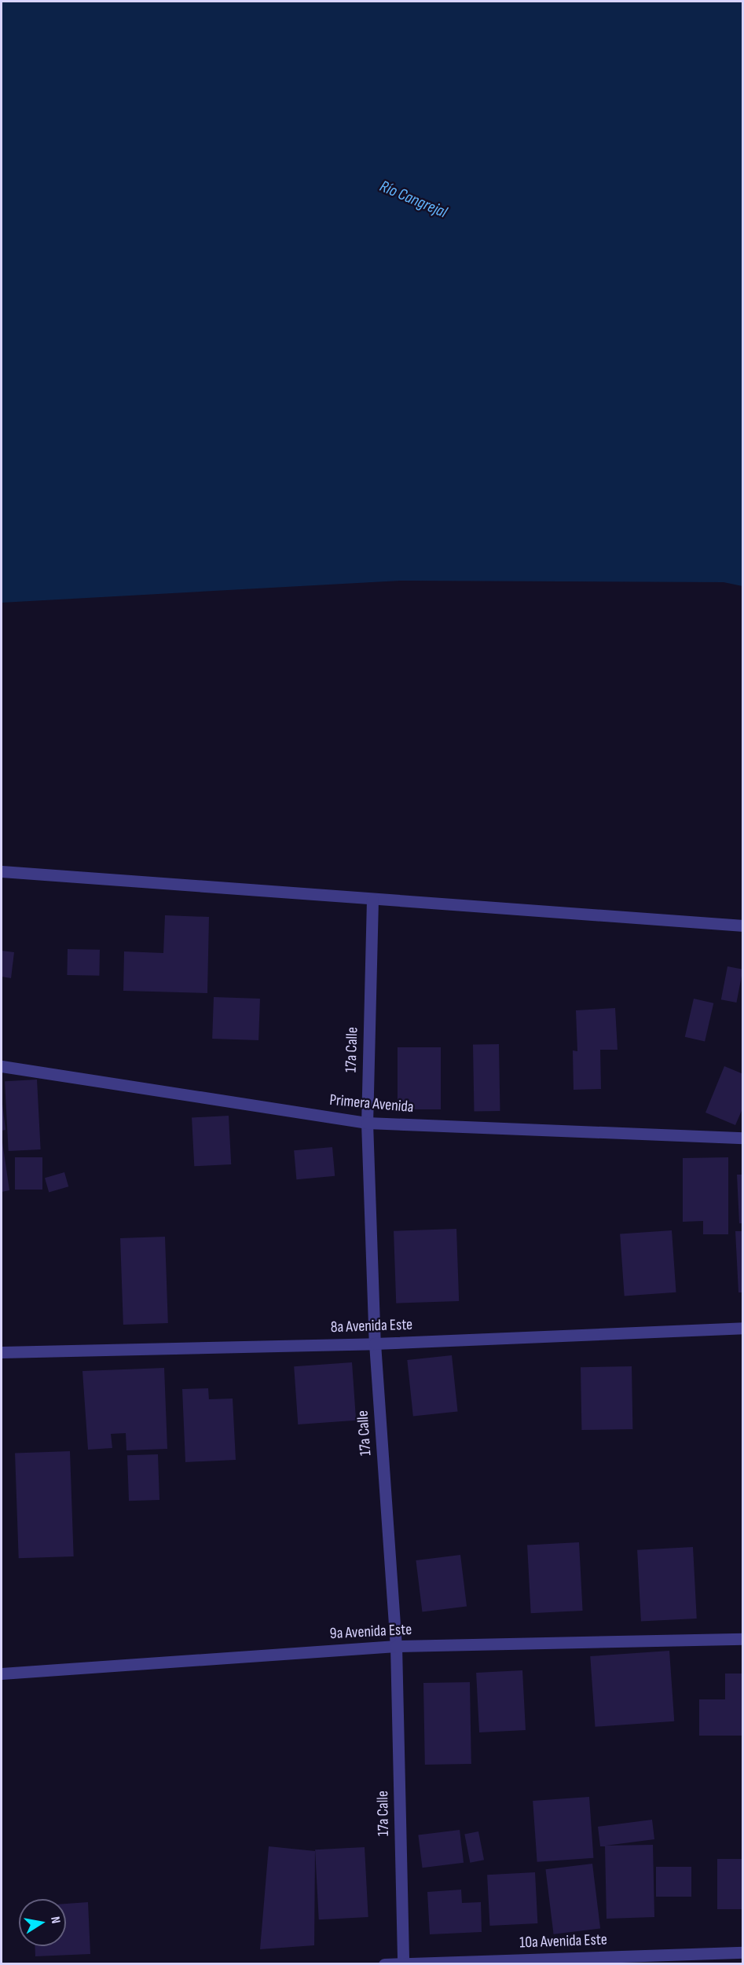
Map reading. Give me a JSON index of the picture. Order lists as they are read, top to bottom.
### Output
{
  "streets": {
    "street": [
      "17a Calle",
      "Primera Avenida",
      "8a Avenida Este",
      "9a Avenida Este",
      "10a Avenida Este"
    ]
  },
  "crossings": [
    ["17a Calle", "Primera Avenida"],
    ["17a Calle", "8a Avenida Este"],
    ["17a Calle", "9a Avenida Este"],
    ["17a Calle", "10a Avenida Este"]
  ],
  "water": ["Río Cangrejal"],
  "north": "right"
}
